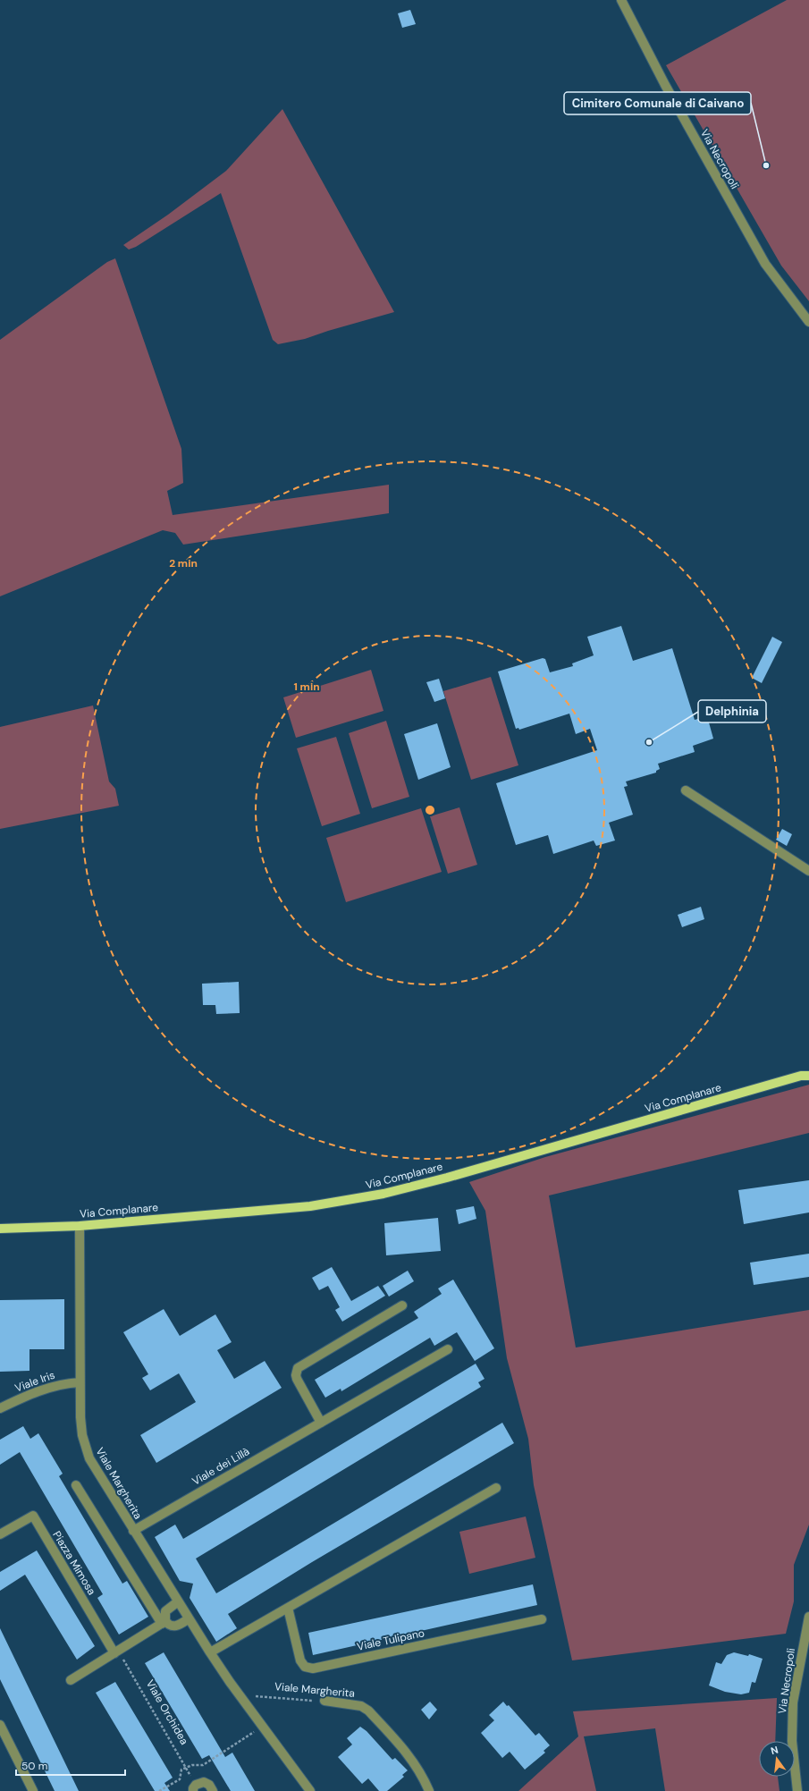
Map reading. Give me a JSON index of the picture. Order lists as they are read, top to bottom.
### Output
{
  "streets": {
    "main road": ["Via Complanare"],
    "street": [
      "Via Necropoli",
      "Viale Iris",
      "Viale dei Lillà",
      "Viale Margherita",
      "Piazza Mimosa",
      "Viale Tulipano"
    ],
    "path": ["Viale Orchidea"]
  },
  "crossings": [
    ["Via Complanare", "Viale Margherita"],
    ["Viale Iris", "Viale Margherita"],
    ["Viale dei Lillà", "Viale Margherita"],
    ["Piazza Mimosa", "Viale Orchidea"]
  ],
  "places": ["Cimitero Comunale di Caivano", "Delphinia"],
  "scale_bar": "50 m",
  "north": "top",
  "rings": ["2 min", "1 min"]
}
